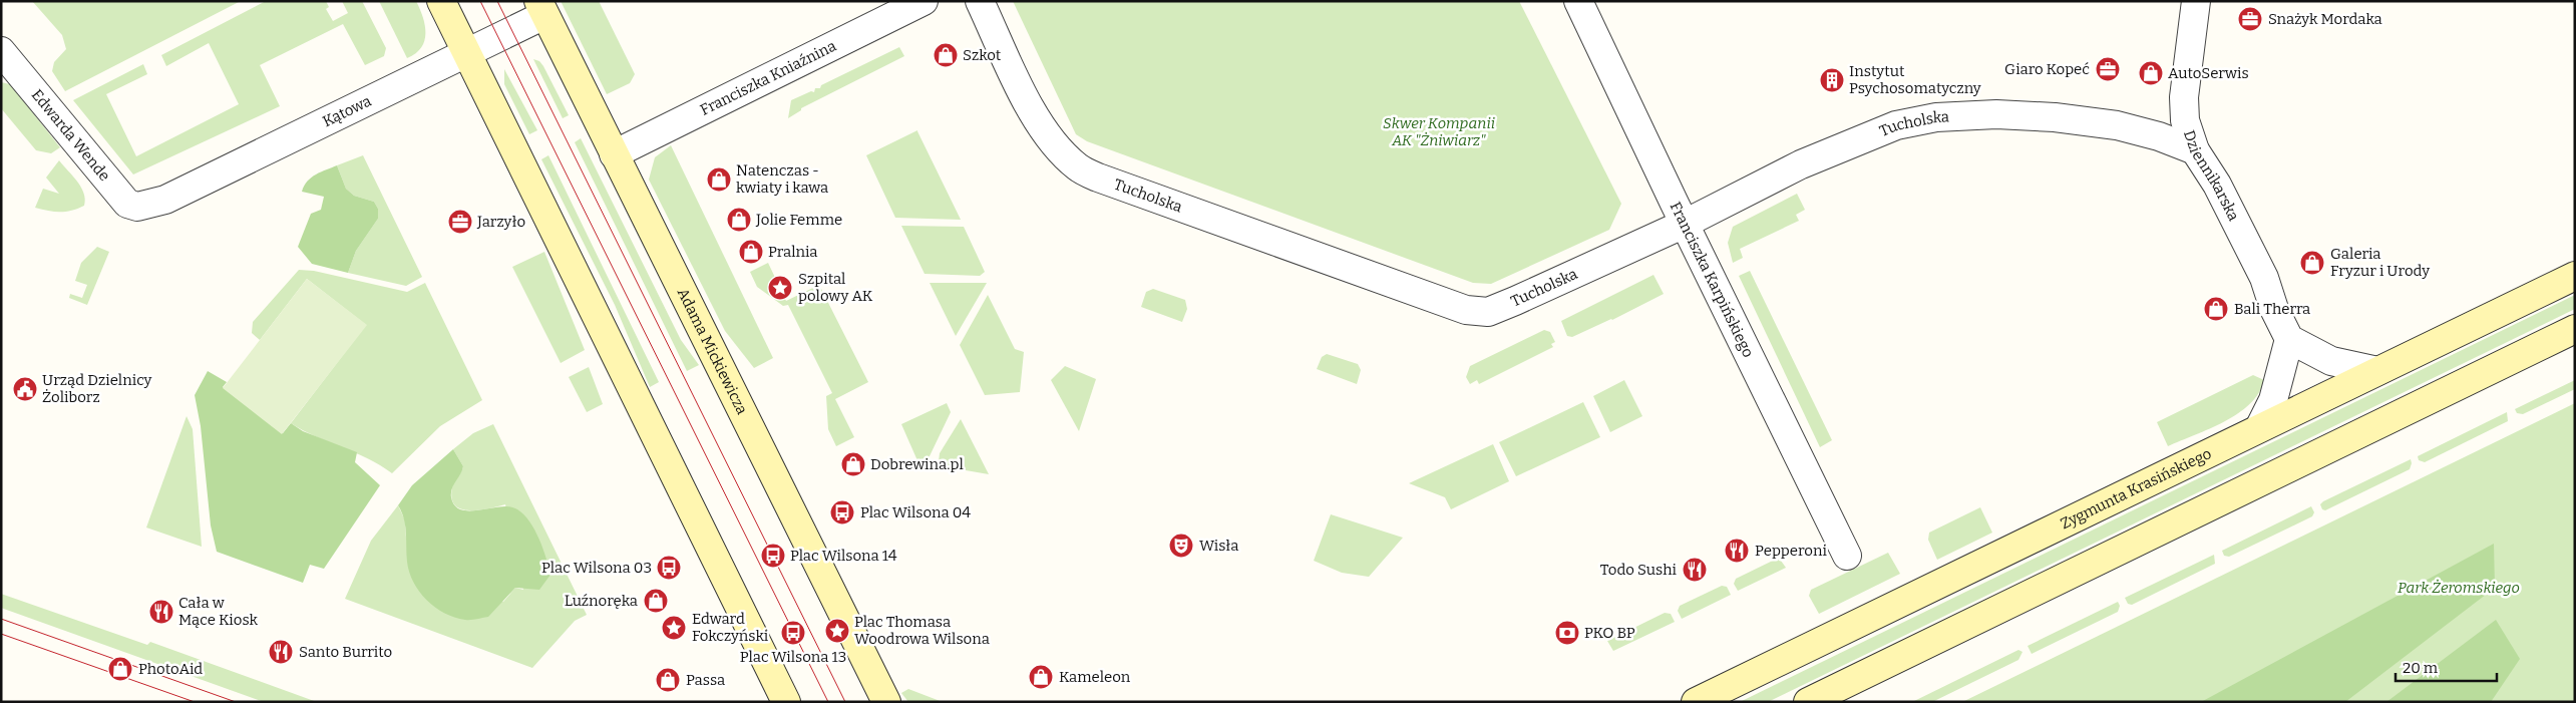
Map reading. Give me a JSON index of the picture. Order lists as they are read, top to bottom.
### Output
{
  "streets": {
    "main road": ["Adama Mickiewicza", "Zygmunta Krasińskiego"],
    "street": [
      "Franciszka Kniaźnina",
      "Kątowa",
      "Tucholska",
      "Edwarda Wende",
      "Dziennikarska",
      "Franciszka Karpińskiego"
    ]
  },
  "crossings": [
    ["Franciszka Kniaźnina", "Adama Mickiewicza"],
    ["Kątowa", "Edwarda Wende"],
    ["Kątowa", "Adama Mickiewicza"],
    ["Tucholska", "Dziennikarska"],
    ["Tucholska", "Franciszka Karpińskiego"]
  ],
  "parks": ["Skwer Kompanii AK \"Żniwiarz\"", "Park Żeromskiego"],
  "places": {
    "office": ["Snażyk Mordaka", "Giaro Kopeć", "Jarzyło"],
    "shop": [
      "Szkot",
      "AutoSerwis",
      "Natenczas - kwiaty i kawa",
      "Jolie Femme",
      "Pralnia",
      "Galeria Fryzur i Urody",
      "Bali Therra",
      "Dobrewina.pl",
      "Luźnoręka",
      "PhotoAid",
      "Kameleon",
      "Passa"
    ],
    "building": ["Instytut Psychosomatyczny"],
    "place": ["Szpital polowy AK", "Edward Fokczyński", "Plac Thomasa Woodrowa Wilsona"],
    "public building": ["Urząd Dzielnicy Żoliborz"],
    "bus stop": [
      "Plac Wilsona 04",
      "Plac Wilsona 14",
      "Plac Wilsona 03",
      "Plac Wilsona 13"
    ],
    "theatre": ["Wisła"],
    "restaurant": [
      "Pepperoni",
      "Todo Sushi",
      "Cała w Mące Kiosk",
      "Santo Burrito"
    ],
    "bank": ["PKO BP"]
  },
  "scale_bar": "20 m"
}
